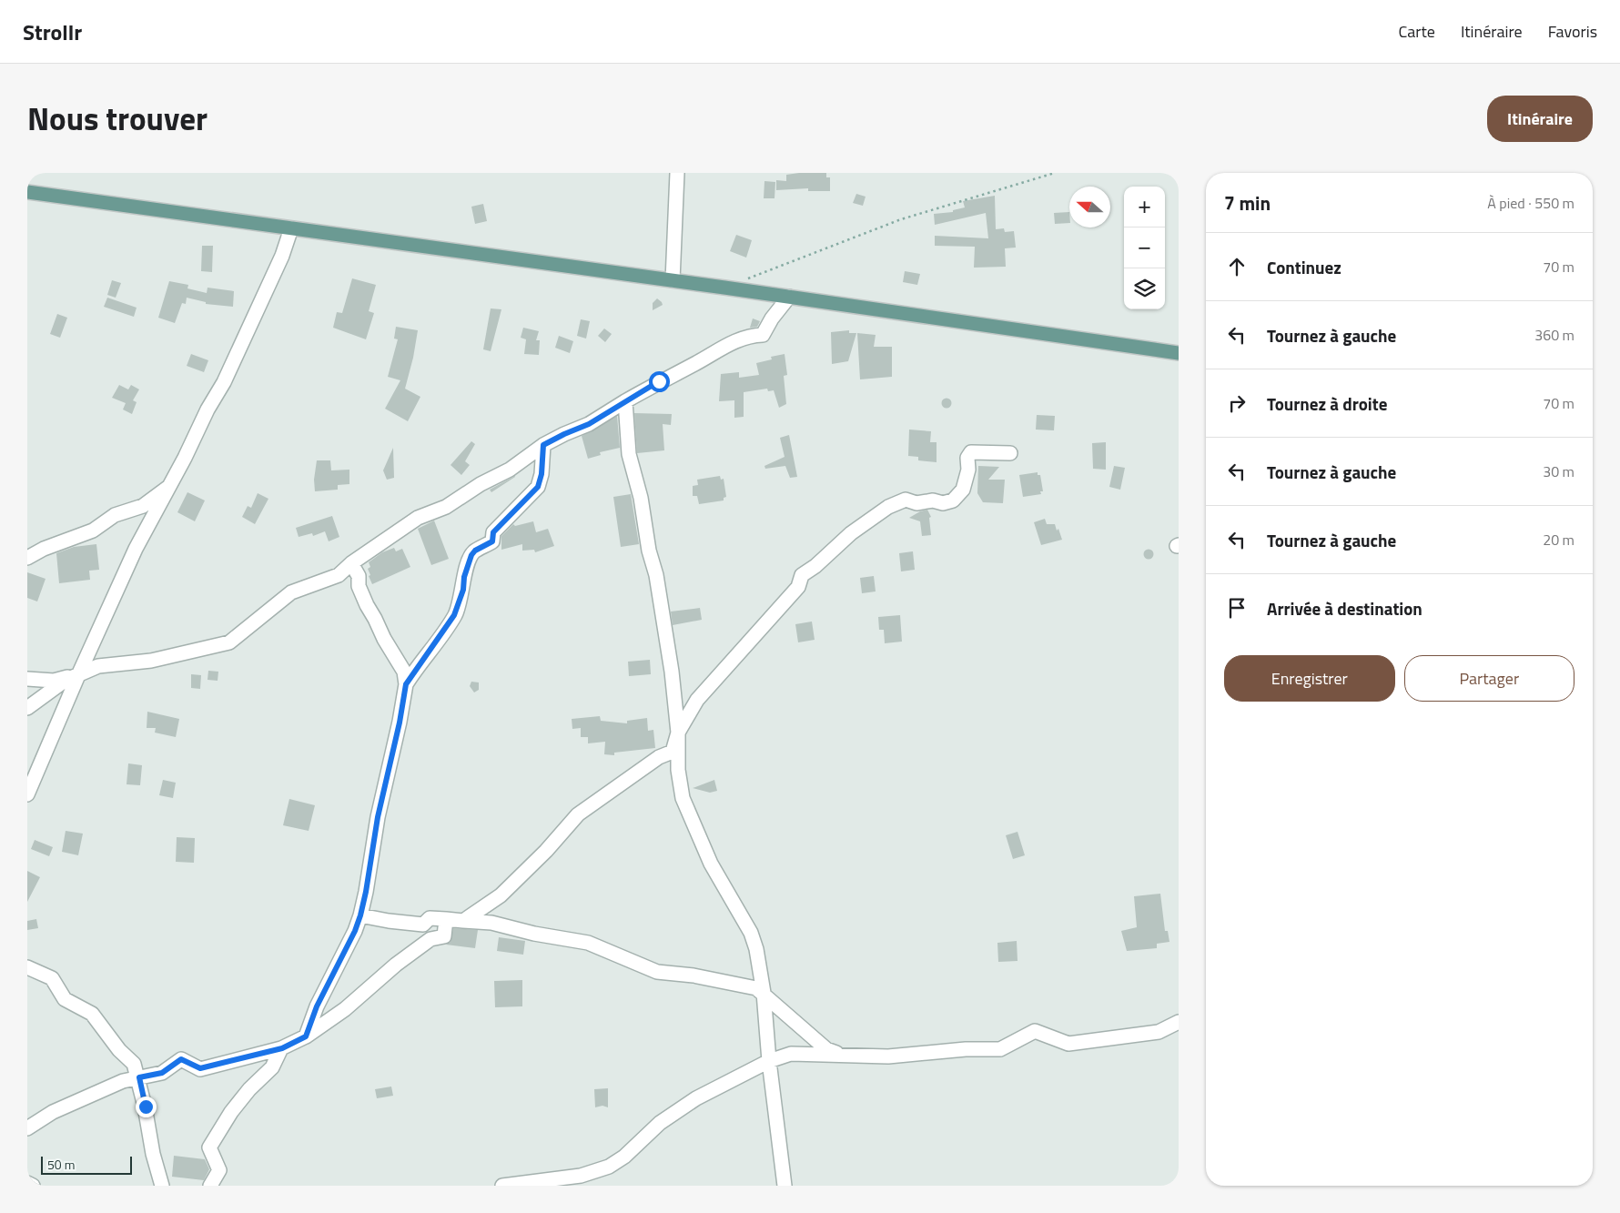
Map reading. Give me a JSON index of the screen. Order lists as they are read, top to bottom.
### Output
{
  "scale_bar": "50 m",
  "north": "left",
  "page": {
    "header": "Strollr",
    "nav": ["Carte", "Itinéraire", "Favoris"],
    "title": "Nous trouver",
    "buttons": [
      "Itinéraire",
      ["Enregistrer", "Partager"]
    ],
    "heading": ["7 min", "À pied · 550 m"],
    "map_buttons": ["+", "−"],
    "list": [
      ["Continuez", "70 m"],
      ["Tournez à gauche", "360 m"],
      ["Tournez à droite", "70 m"],
      ["Tournez à gauche", "30 m"],
      ["Tournez à gauche", "20 m"],
      "Arrivée à destination"
    ],
    "scale": "50 m"
  }
}
